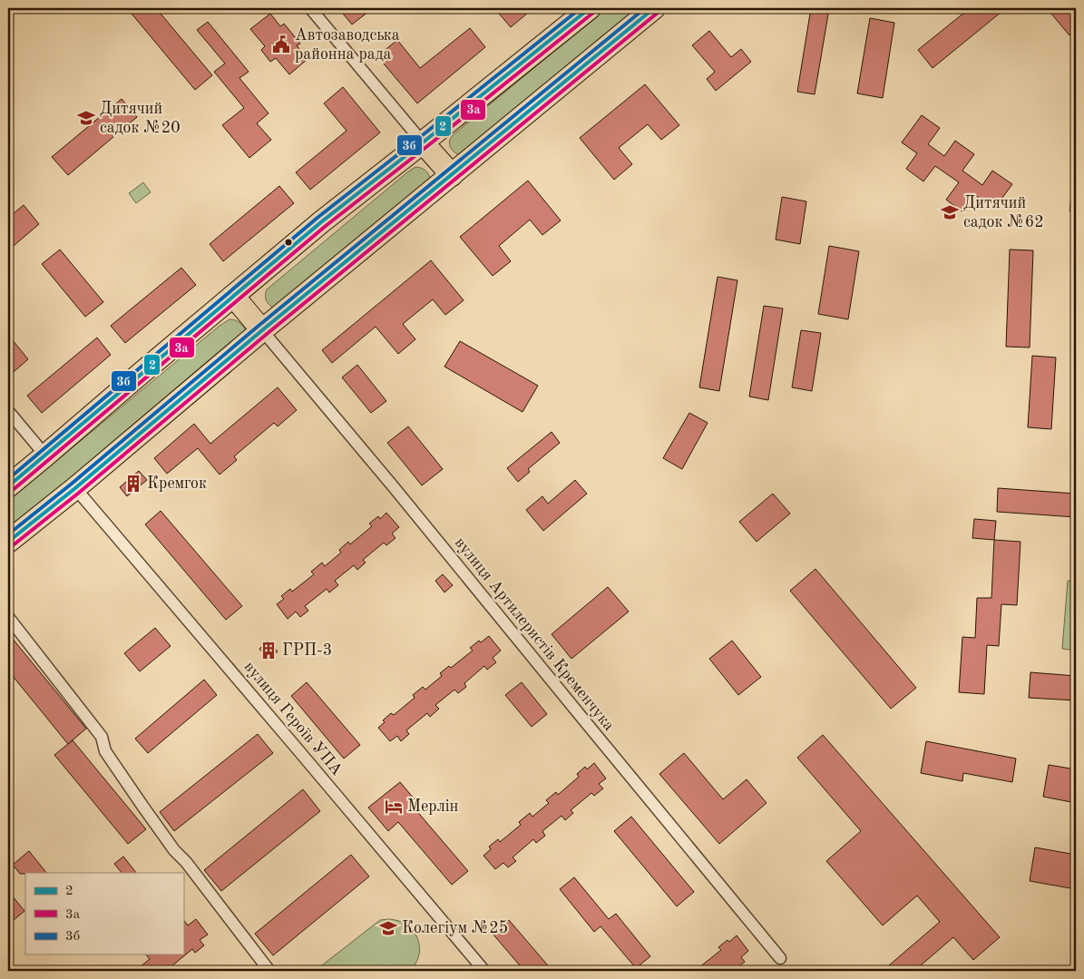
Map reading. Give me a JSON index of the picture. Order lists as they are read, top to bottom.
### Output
{
  "streets": {
    "street": ["вулиця Артилеристів Кременчука", "вулиця Героїв УПА"]
  },
  "places": {
    "public building": ["Автозаводська районна рада"],
    "school or university": ["Дитячий садок №20", "Дитячий садок №62", "Колегіум №25"],
    "building": ["Кремгок", "ГРП-3"],
    "hotel": ["Мерлін"]
  },
  "lines": ["transit line 2", "transit line 3б", "transit line 3а"],
  "legend": ["2", "3а", "3б"]
}
